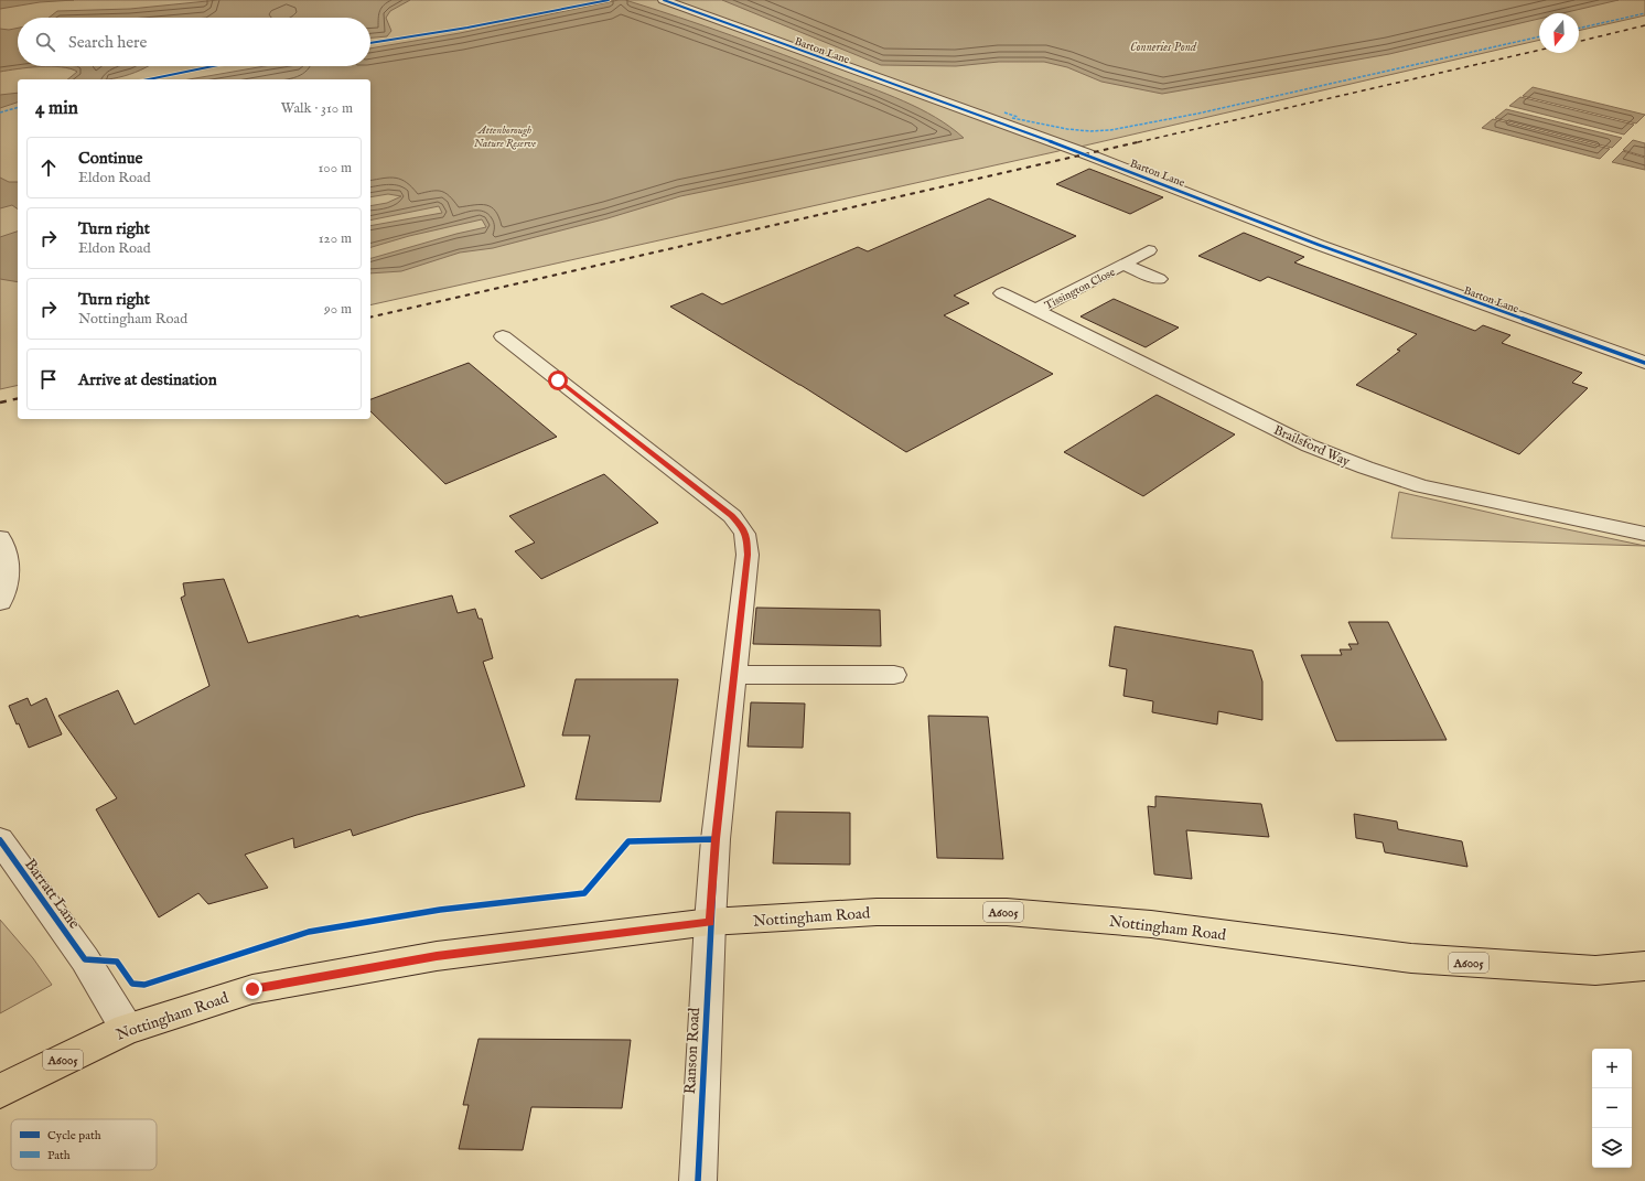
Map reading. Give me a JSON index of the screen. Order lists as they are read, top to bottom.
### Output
{
  "streets": {
    "main road": ["A6005", "Nottingham Road"],
    "street": [
      "Barton Lane",
      "Tissington Close",
      "Brailsford Way",
      "Barratt Lane",
      "Ranson Road"
    ]
  },
  "crossings": [
    ["Tissington Close", "Brailsford Way"],
    ["Barratt Lane", "Nottingham Road"],
    ["Nottingham Road", "Ranson Road"]
  ],
  "water": ["Conneries Pond"],
  "parks": ["Attenborough Nature Reserve"],
  "legend": ["Cycle path", "Path"],
  "north": "bottom",
  "page": {
    "search": "Search here",
    "heading": ["4 min", "Walk · 310 m"],
    "list": [
      ["Continue", "Eldon Road", "100 m"],
      ["Turn right", "Eldon Road", "120 m"],
      ["Turn right", "Nottingham Road", "90 m"],
      "Arrive at destination"
    ],
    "map_buttons": ["+", "−"]
  }
}
